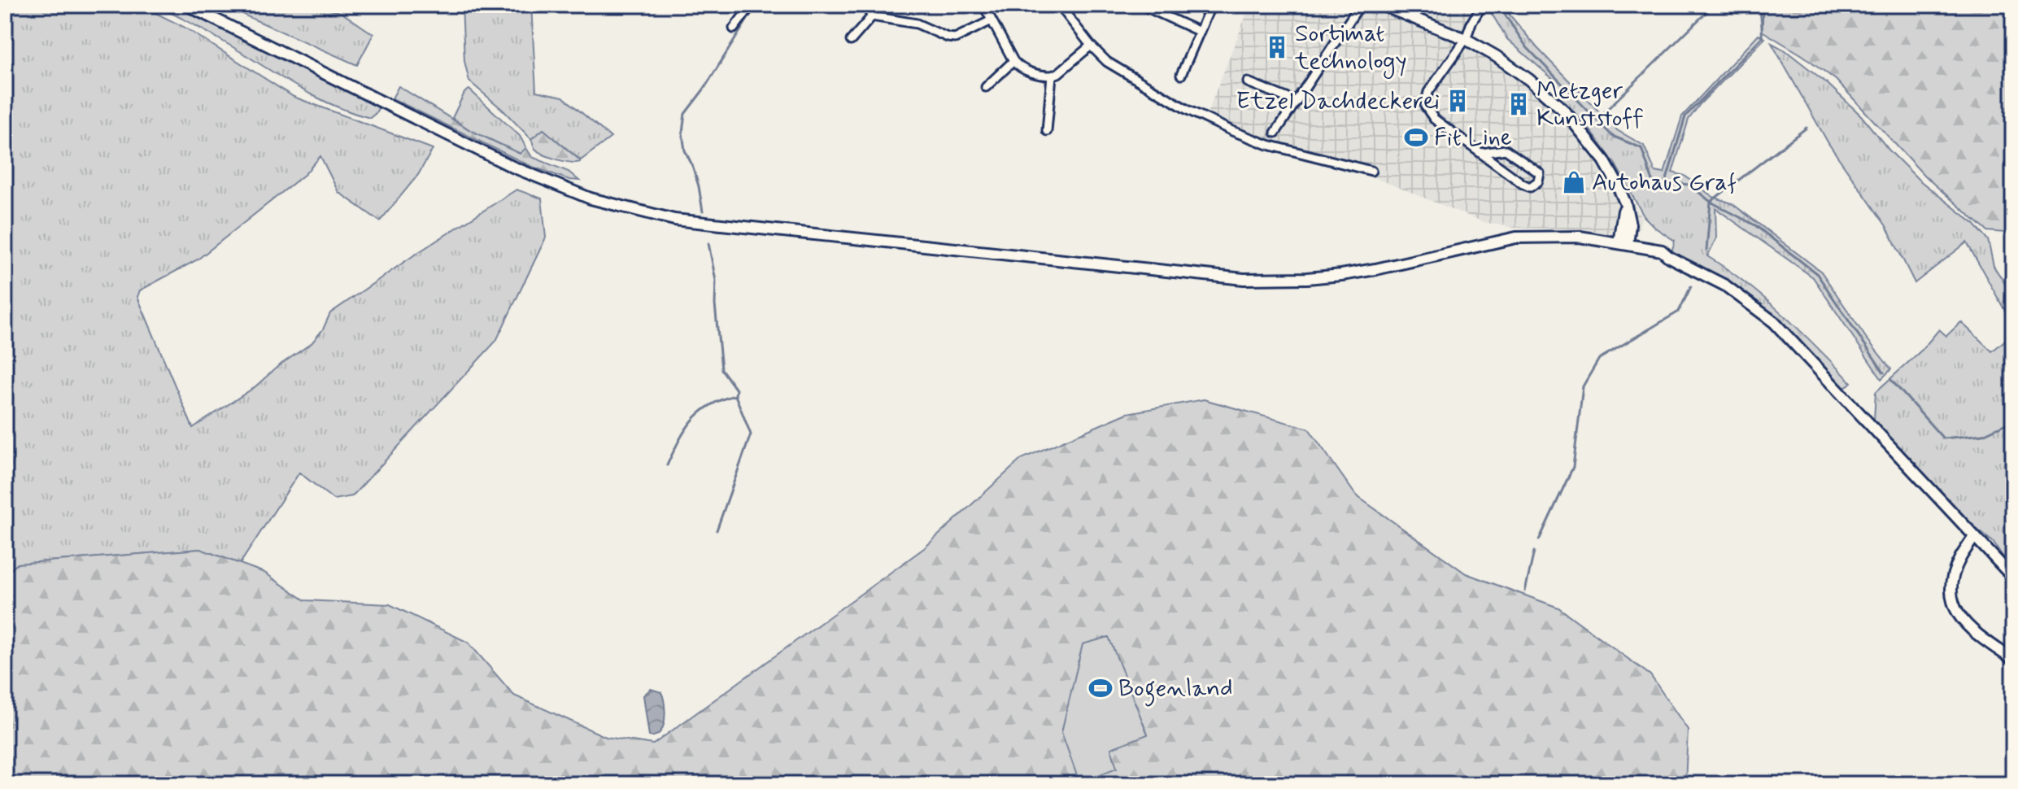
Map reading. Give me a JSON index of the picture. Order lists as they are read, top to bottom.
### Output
{
  "places": {
    "building": ["Sortimat technology", "Etzel Dachdeckerei", "Metzger Kunststoff"],
    "sports": ["Fit Line", "Bogenland"],
    "shop": ["Autohaus Graf"]
  }
}
